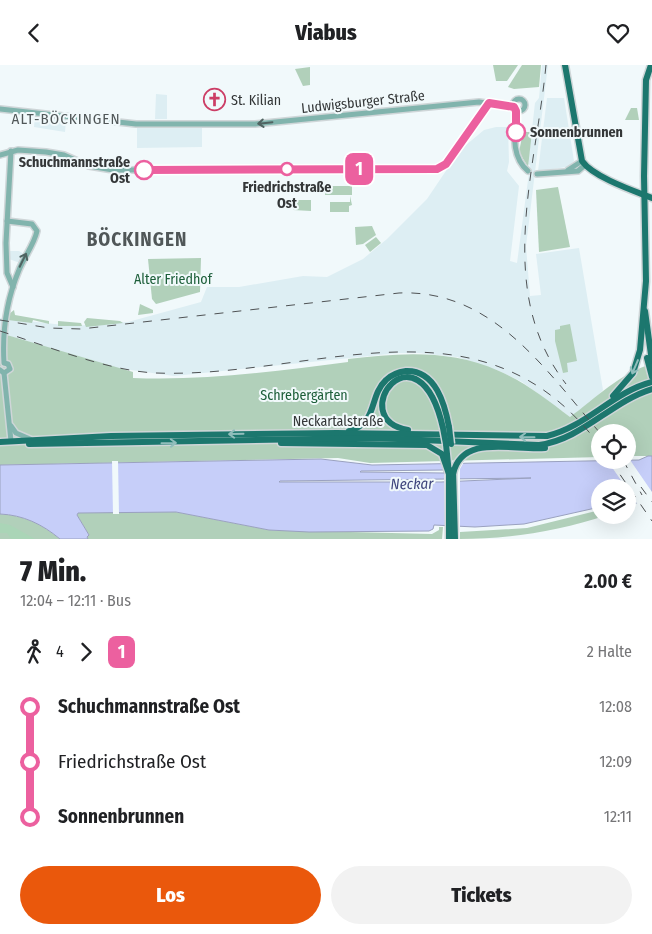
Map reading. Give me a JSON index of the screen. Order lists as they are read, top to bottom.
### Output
{
  "streets": {
    "main road": ["Neckartalstraße"],
    "street": ["Ludwigsburger Straße"]
  },
  "one_way": ["Ludwigsburger Straße"],
  "districts": ["ALT-BÖCKINGEN", "BÖCKINGEN"],
  "water": ["Neckar"],
  "parks": ["Alter Friedhof", "Schrebergärten"],
  "places": {
    "church": ["St. Kilian"],
    "other": ["Sonnenbrunnen", "Friedrichstraße Ost", "Schuchmannstraße Ost"]
  },
  "lines": ["bus line 1"],
  "page": {
    "header": "Viabus",
    "on_map": "1",
    "heading": ["7 Min.", "12:04 – 12:11 · Bus", "2.00 €"],
    "legs": ["4", "1", "2 Halte"],
    "list": [
      {
        "name": "Schuchmannstraße Ost",
        "value": "12:08"
      },
      {
        "name": "Friedrichstraße Ost",
        "value": "12:09"
      },
      {
        "name": "Sonnenbrunnen",
        "value": "12:11"
      }
    ],
    "buttons": ["Los", "Tickets"]
  }
}
